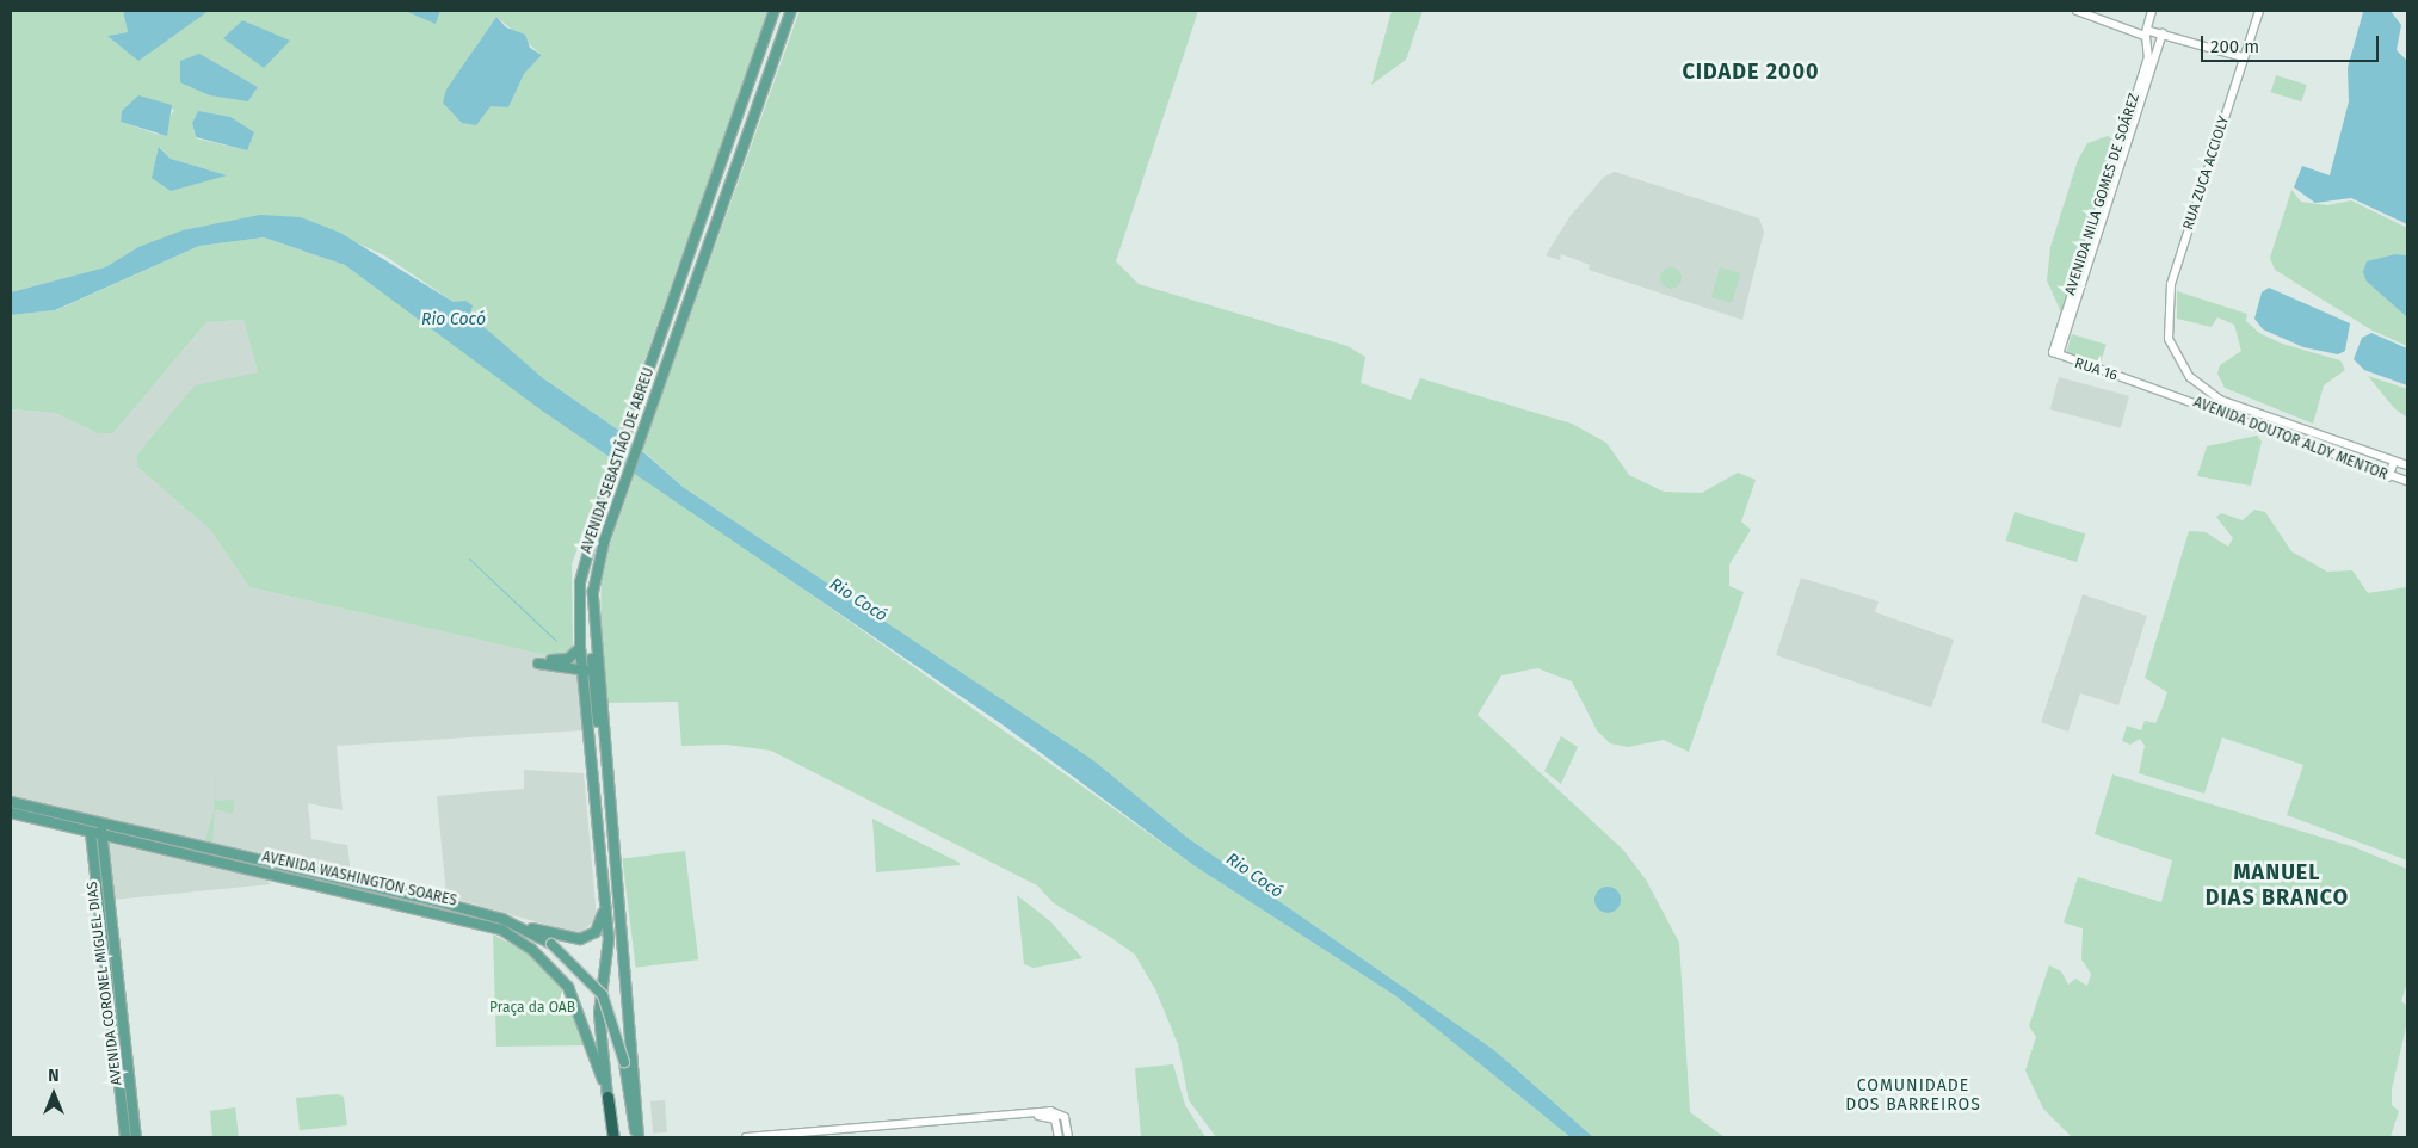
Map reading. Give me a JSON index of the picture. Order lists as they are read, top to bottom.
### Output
{
  "streets": {
    "highway": ["AVENIDA WASHINGTON SOARES"],
    "main road": ["AVENIDA SEBASTIÃO DE ABREU", "AVENIDA CORONEL MIGUEL DIAS"],
    "street": [
      "RUA ZUCA ACCIOLY",
      "AVENIDA NILA GOMES DE SOÁREZ",
      "RUA 16",
      "AVENIDA DOUTOR ALDY MENTOR"
    ]
  },
  "crossings": [
    ["RUA ZUCA ACCIOLY", "AVENIDA DOUTOR ALDY MENTOR"],
    ["AVENIDA NILA GOMES DE SOÁREZ", "RUA 16"],
    ["RUA 16", "AVENIDA DOUTOR ALDY MENTOR"],
    ["AVENIDA SEBASTIÃO DE ABREU", "AVENIDA WASHINGTON SOARES"],
    ["AVENIDA WASHINGTON SOARES", "AVENIDA CORONEL MIGUEL DIAS"]
  ],
  "districts": ["CIDADE 2000", "MANUEL DIAS BRANCO", "COMUNIDADE DOS BARREIROS"],
  "water": ["Rio Cocó"],
  "parks": ["Praça da OAB"],
  "scale_bar": "200 m",
  "north": "top"
}
